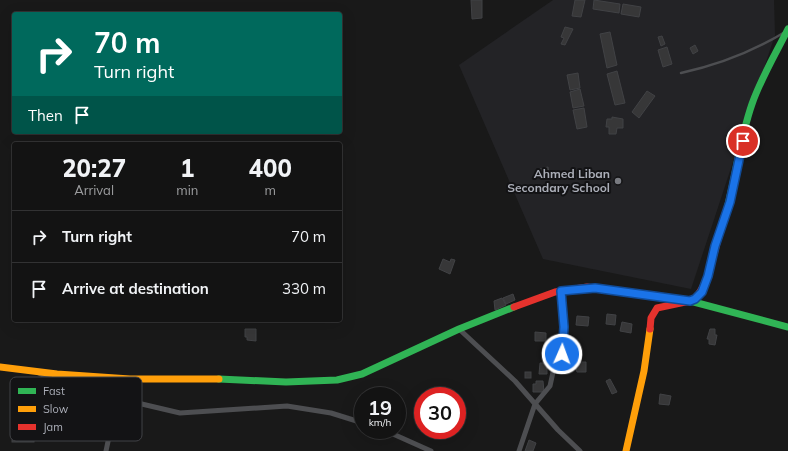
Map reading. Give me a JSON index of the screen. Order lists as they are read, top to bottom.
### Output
{
  "places": ["Ahmed Liban Secondary School"],
  "legend": ["Fast", "Slow", "Jam"],
  "page": {
    "turn": ["70 m", "Turn right"],
    "then": "Then",
    "eta": [
      "20:27",
      "Arrival",
      "1",
      "min",
      "400",
      "m"
    ],
    "list": [
      {
        "name": "Turn right",
        "value": "70 m"
      },
      {
        "name": "Arrive at destination",
        "value": "330 m"
      }
    ],
    "speed": "19 km/h",
    "limit": "30"
  }
}
